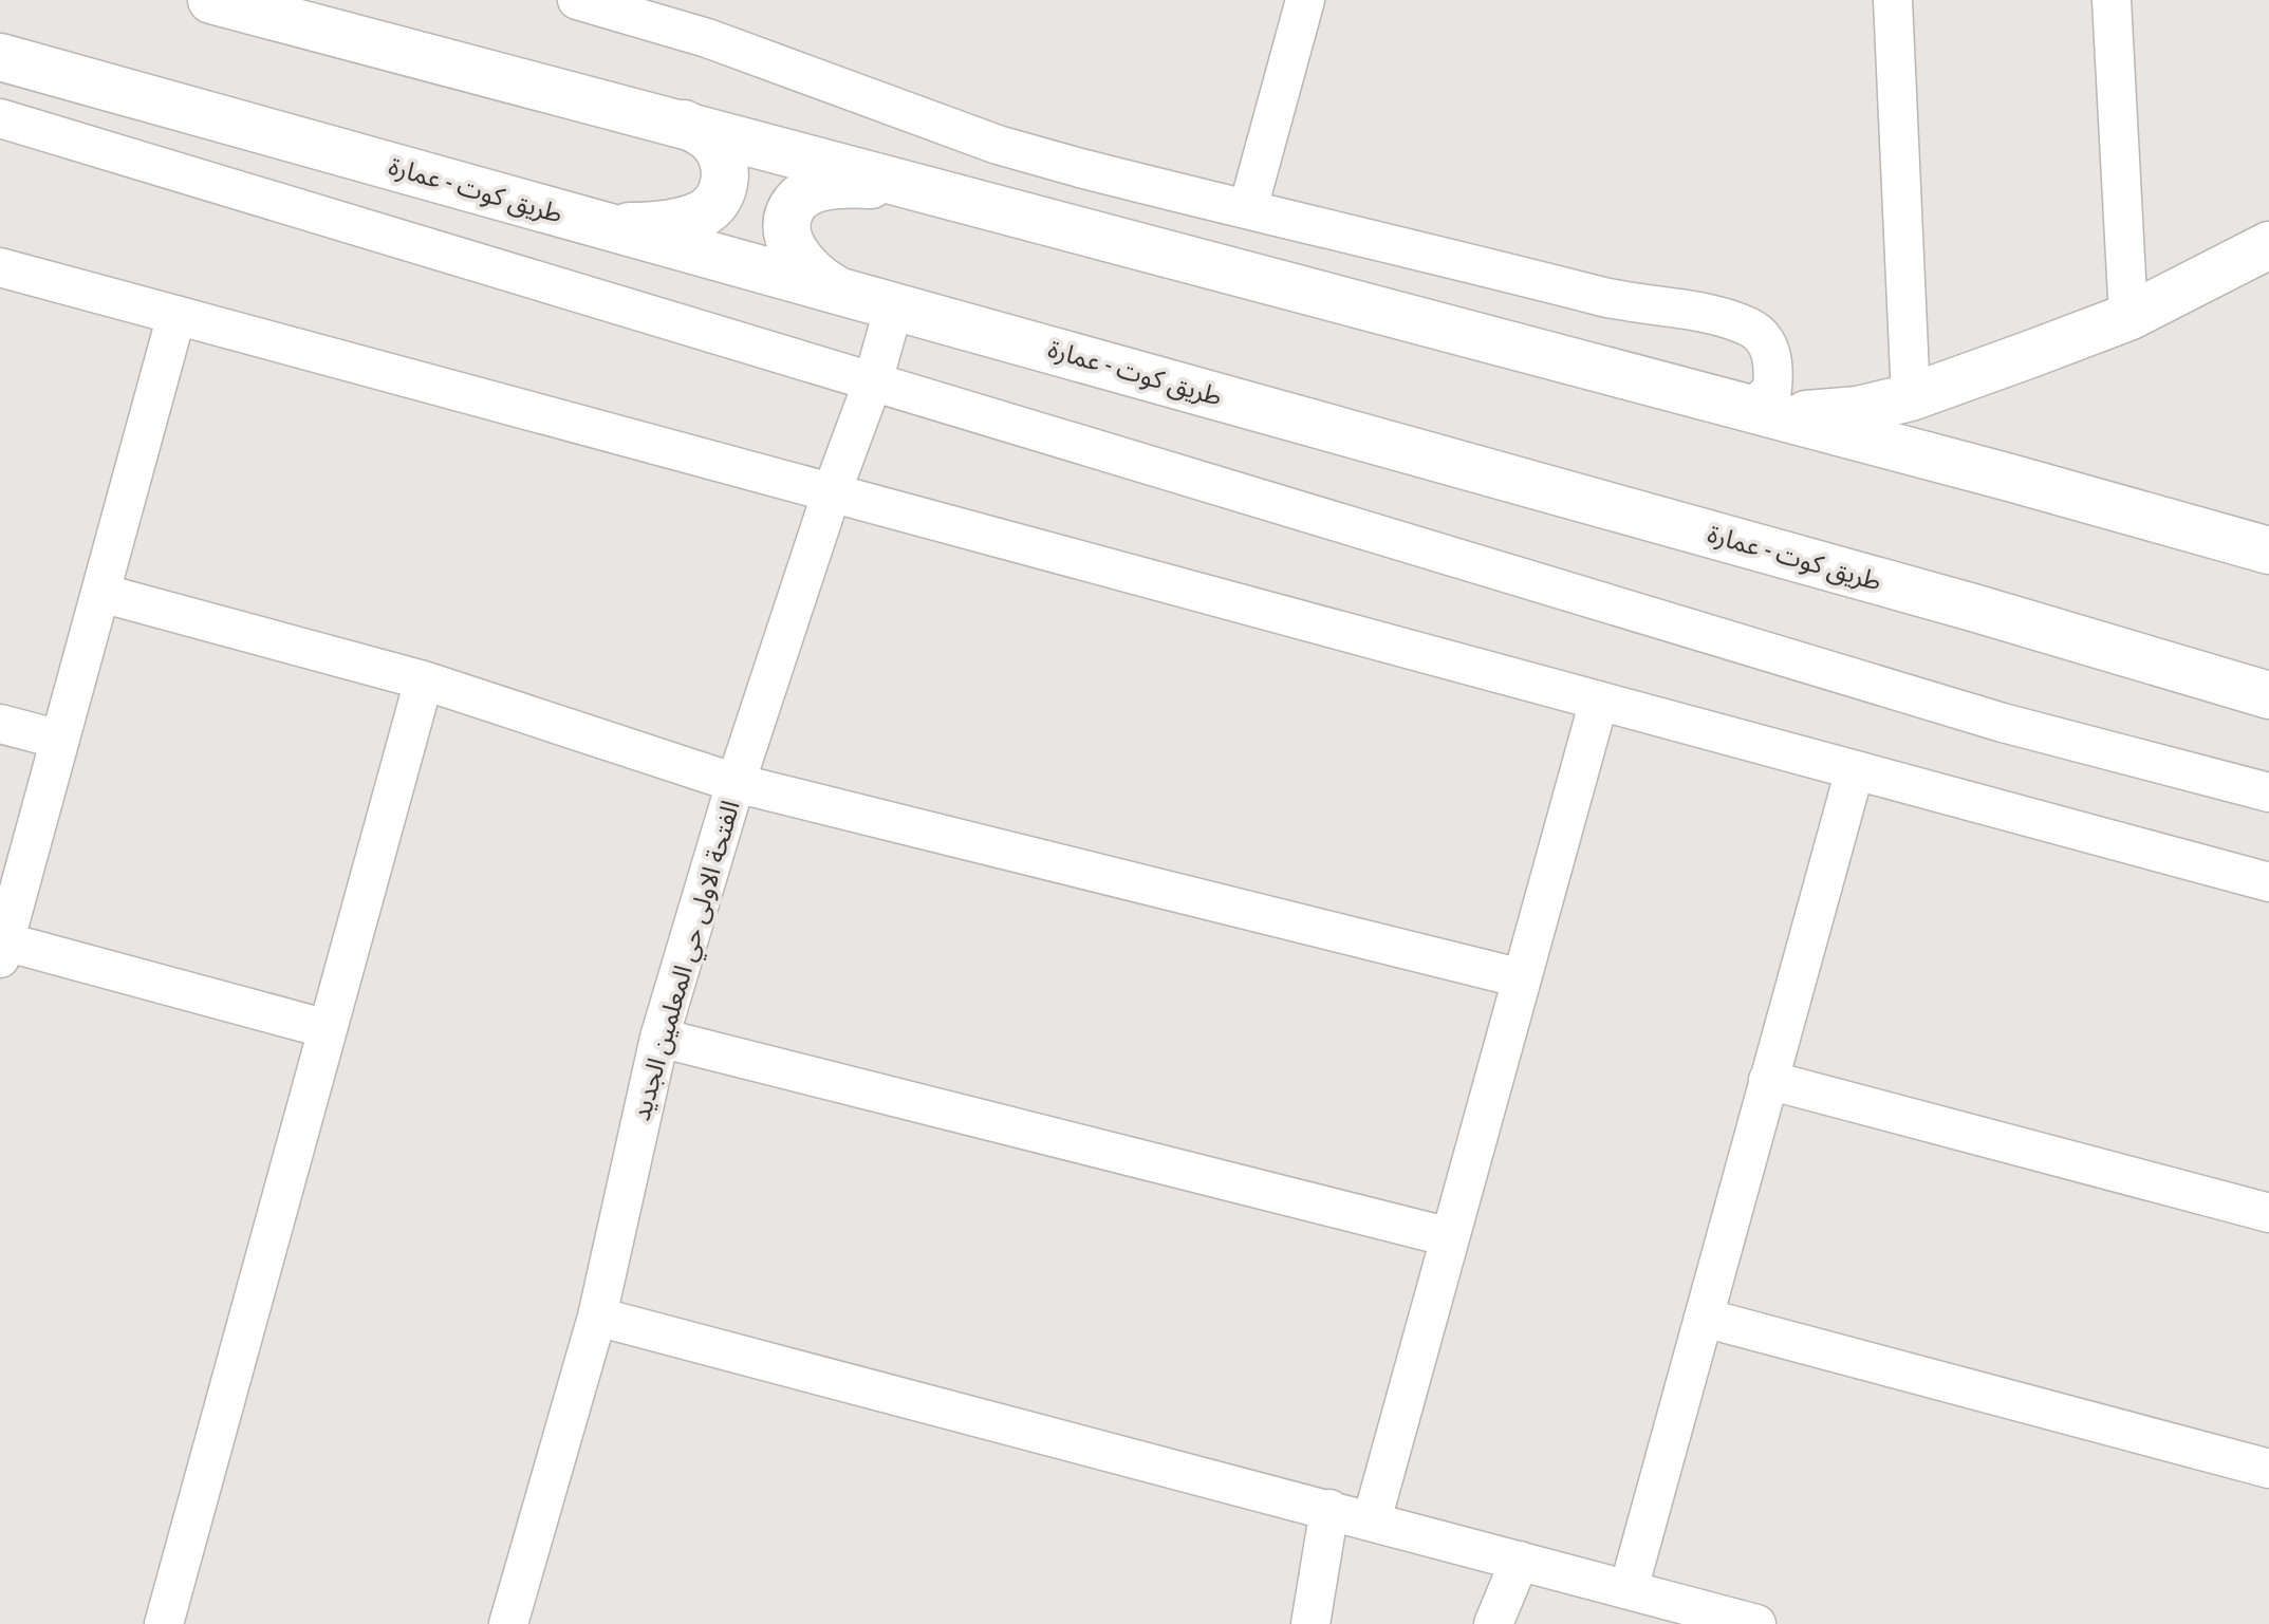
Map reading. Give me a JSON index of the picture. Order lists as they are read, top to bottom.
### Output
{
  "streets": {
    "main road": ["طريق كوت - عمارة"],
    "street": ["الفتحة الاولى حي المعلمين الجديد"]
  },
  "crossings": [
    ["طريق كوت - عمارة", "الفتحة الاولى حي المعلمين الجديد"]
  ]
}
